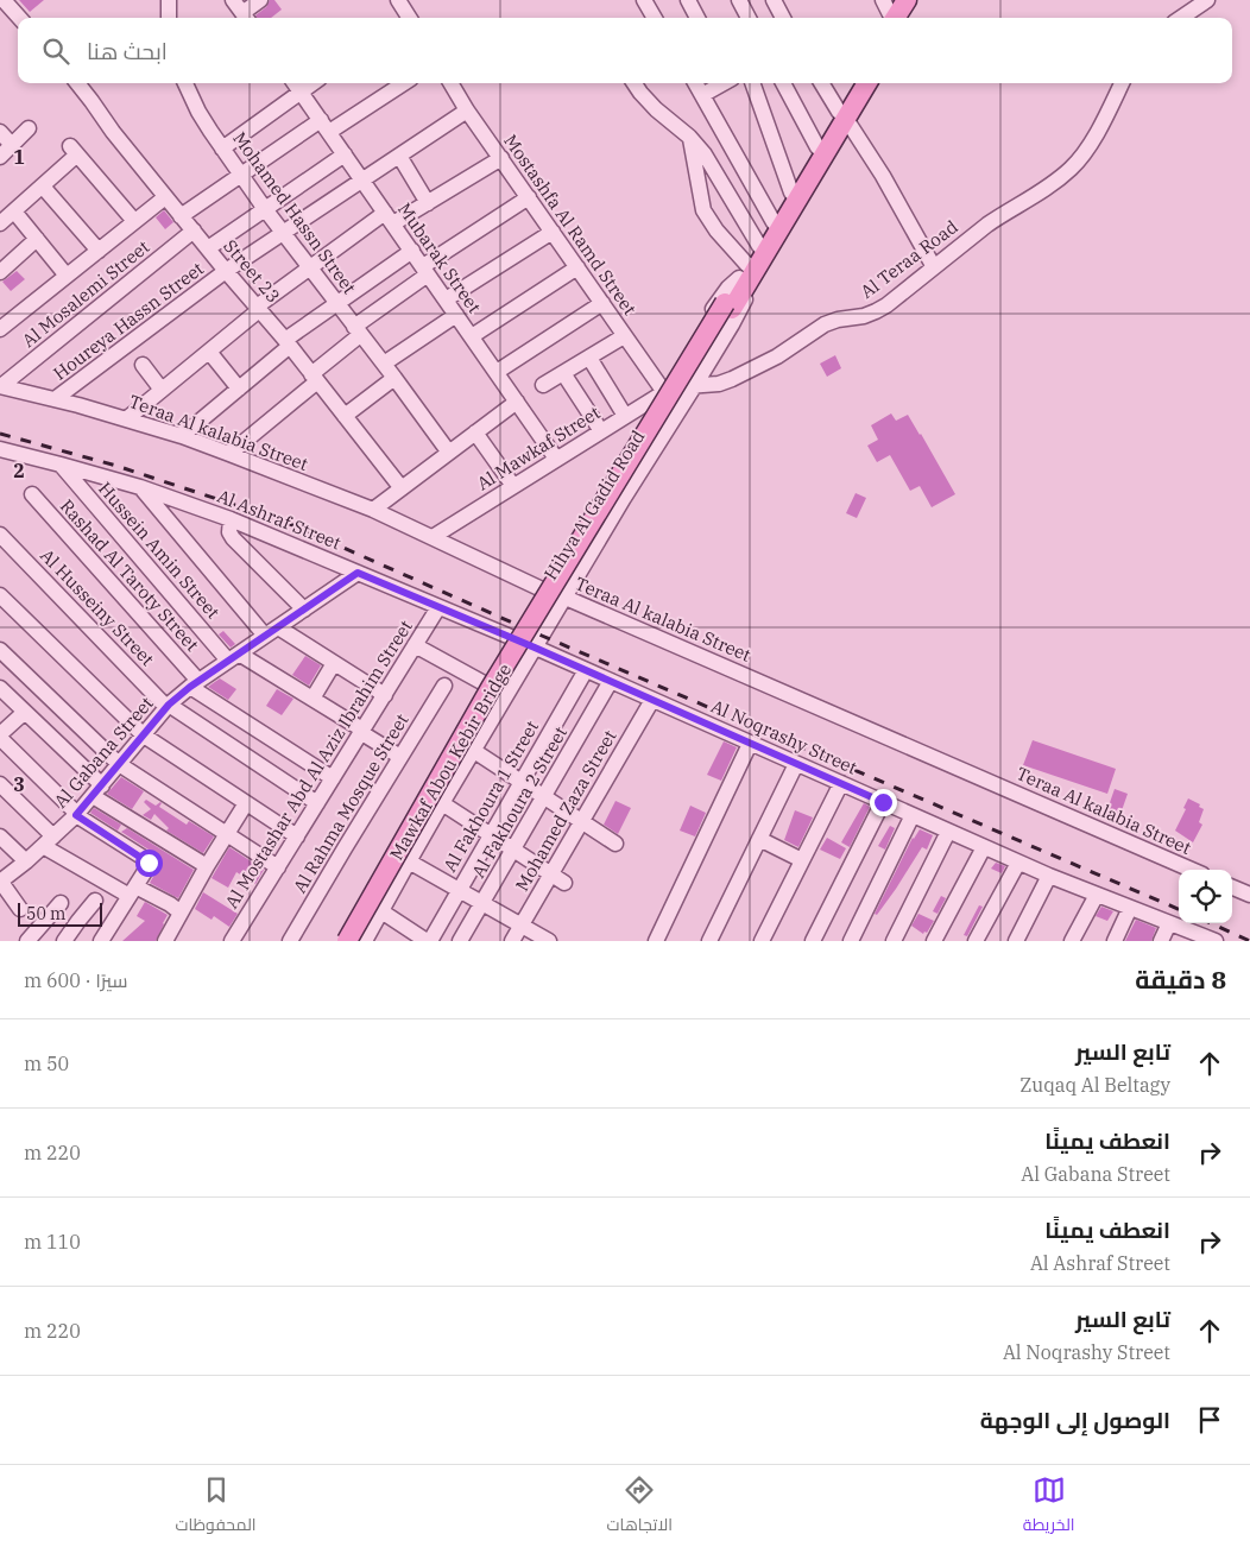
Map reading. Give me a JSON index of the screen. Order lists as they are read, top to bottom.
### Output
{
  "streets": {
    "main road": ["Hihya Al Gadid Road", "Mawkaf Abou Kebir Bridge"],
    "street": [
      "Mohamed Hassn Street",
      "Mostashfa Al Ramd Street",
      "Mubarak Street",
      "Al Teraa Road",
      "Street 23",
      "Al Mosalemi Street",
      "Houreya Hassn Street",
      "Teraa Al kalabia Street",
      "Al Mawkaf Street",
      "Al Ashraf Street",
      "Hussein Amin Street",
      "Rashad Al Taroty Street",
      "Al Husseiny Street",
      "Al Noqrashy Street",
      "Al Gabana Street",
      "Al Mostashar Abd Al Aziz Ibrahim Street",
      "Al Fakhoura 1 Street",
      "Al Fakhoura 2 Street",
      "Al Rahma Mosque Street",
      "Mohamed Zaza Street"
    ]
  },
  "crossings": [
    ["Mohamed Hassn Street", "Houreya Hassn Street"],
    ["Mostashfa Al Ramd Street", "Al Teraa Road"],
    ["Mostashfa Al Ramd Street", "Houreya Hassn Street"],
    ["Mostashfa Al Ramd Street", "Al Mawkaf Street"],
    ["Mostashfa Al Ramd Street", "Hihya Al Gadid Road"],
    ["Mubarak Street", "Houreya Hassn Street"],
    ["Mubarak Street", "Al Mawkaf Street"],
    ["Al Teraa Road", "Al Mawkaf Street"],
    ["Al Teraa Road", "Hihya Al Gadid Road"],
    ["Street 23", "Al Mosalemi Street"],
    ["Street 23", "Houreya Hassn Street"],
    ["Al Mosalemi Street", "Teraa Al kalabia Street"],
    ["Houreya Hassn Street", "Teraa Al kalabia Street"],
    ["Teraa Al kalabia Street", "Al Mawkaf Street"],
    ["Teraa Al kalabia Street", "Hihya Al Gadid Road"],
    ["Al Mawkaf Street", "Hihya Al Gadid Road"],
    ["Hihya Al Gadid Road", "Al Ashraf Street"],
    ["Hihya Al Gadid Road", "Al Noqrashy Street"],
    ["Hihya Al Gadid Road", "Mawkaf Abou Kebir Bridge"],
    ["Al Ashraf Street", "Hussein Amin Street"],
    ["Al Ashraf Street", "Al Noqrashy Street"],
    ["Al Ashraf Street", "Al Gabana Street"],
    ["Al Ashraf Street", "Al Mostashar Abd Al Aziz Ibrahim Street"],
    ["Hussein Amin Street", "Al Gabana Street"],
    ["Hussein Amin Street", "Al Mostashar Abd Al Aziz Ibrahim Street"],
    ["Hussein Amin Street", "Al Rahma Mosque Street"],
    ["Rashad Al Taroty Street", "Al Gabana Street"],
    ["Rashad Al Taroty Street", "Al Mostashar Abd Al Aziz Ibrahim Street"],
    ["Al Husseiny Street", "Al Gabana Street"],
    ["Al Husseiny Street", "Al Mostashar Abd Al Aziz Ibrahim Street"],
    ["Al Noqrashy Street", "Al Fakhoura 1 Street"],
    ["Al Noqrashy Street", "Al Fakhoura 2 Street"],
    ["Al Noqrashy Street", "Mohamed Zaza Street"]
  ],
  "scale_bar": "50 m",
  "page": {
    "search": "ابحث هنا",
    "scale": "50 m",
    "heading": ["8 دقيقة", "سيرًا · 600 m"],
    "list": [
      ["تابع السير", "Zuqaq Al Beltagy", "50 m"],
      ["انعطف يمينًا", "Al Gabana Street", "220 m"],
      ["انعطف يمينًا", "Al Ashraf Street", "110 m"],
      ["تابع السير", "Al Noqrashy Street", "220 m"],
      "الوصول إلى الوجهة"
    ],
    "nav": ["الخريطة", "الاتجاهات", "المحفوظات"]
  },
  "grid": {
    "rows": ["1", "2", "3"]
  }
}
